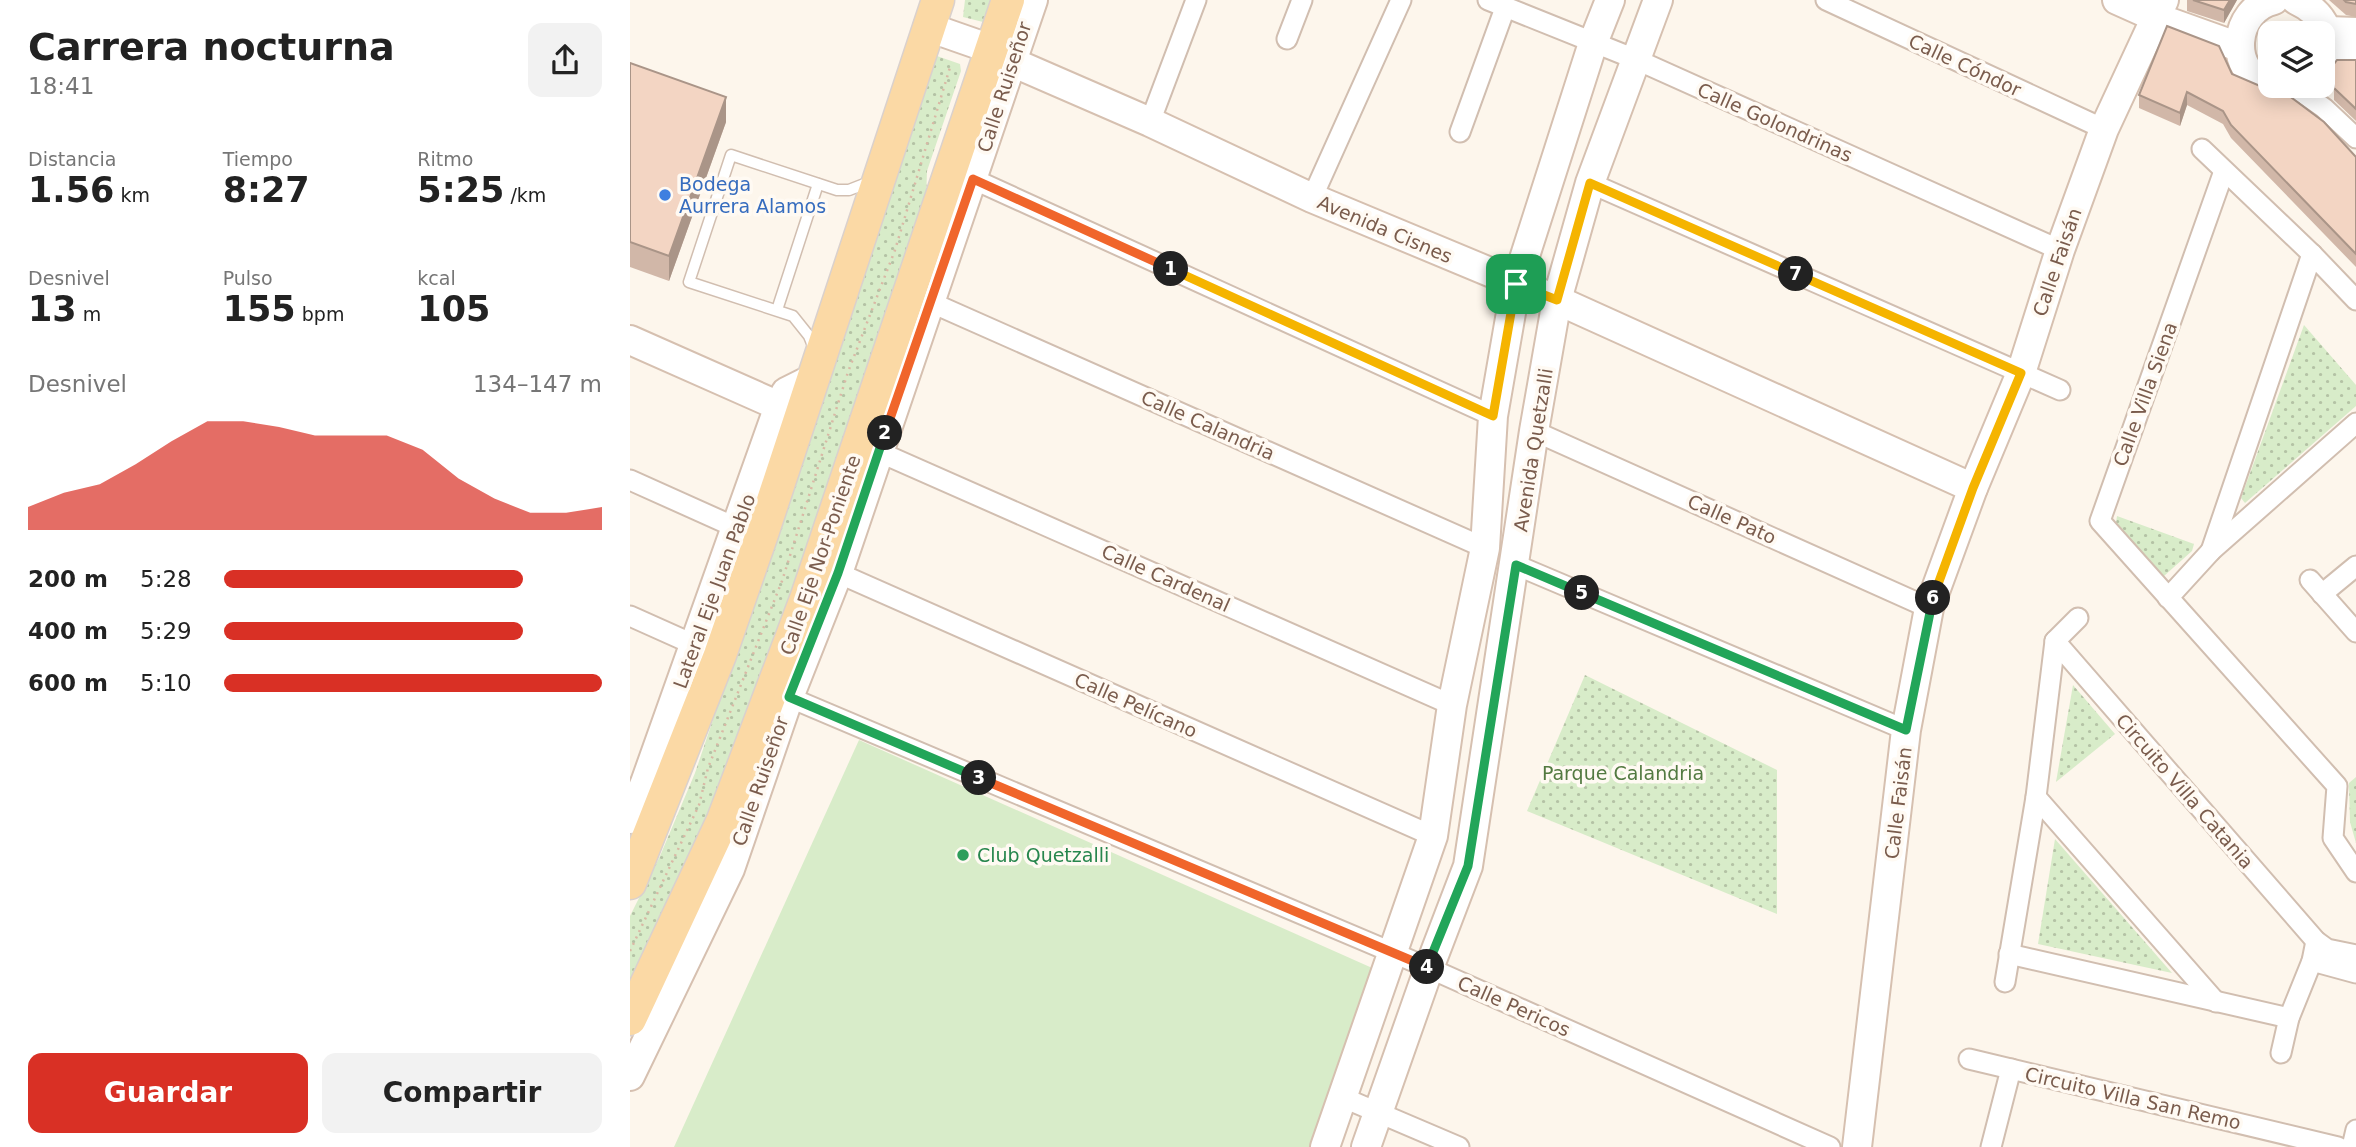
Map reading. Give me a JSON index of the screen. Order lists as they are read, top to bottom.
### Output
{
  "streets": {
    "main road": [
      "Calle Ruiseñor",
      "Avenida Cisnes",
      "Calle Faisán",
      "Avenida Quetzalli",
      "Calle Eje Nor-Poniente",
      "Lateral Eje Juan Pablo"
    ],
    "street": [
      "Calle Cóndor",
      "Calle Golondrinas",
      "Calle Villa Siena",
      "Calle Calandria",
      "Calle Pato",
      "Calle Cardenal",
      "Calle Pelícano",
      "Circuito Villa Catania",
      "Calle Pericos",
      "Circuito Villa San Remo"
    ]
  },
  "crossings": [
    ["Calle Cóndor", "Calle Faisán"],
    ["Calle Ruiseñor", "Avenida Cisnes"],
    ["Calle Ruiseñor", "Calle Calandria"],
    ["Calle Ruiseñor", "Calle Eje Nor-Poniente"],
    ["Calle Ruiseñor", "Calle Cardenal"],
    ["Calle Ruiseñor", "Calle Pelícano"],
    ["Calle Ruiseñor", "Calle Pericos"],
    ["Calle Golondrinas", "Calle Faisán"],
    ["Calle Golondrinas", "Avenida Quetzalli"],
    ["Avenida Cisnes", "Calle Faisán"],
    ["Avenida Cisnes", "Avenida Quetzalli"],
    ["Avenida Cisnes", "Calle Eje Nor-Poniente"],
    ["Calle Faisán", "Calle Pato"],
    ["Calle Calandria", "Avenida Quetzalli"],
    ["Avenida Quetzalli", "Calle Pato"],
    ["Avenida Quetzalli", "Calle Cardenal"],
    ["Avenida Quetzalli", "Calle Pelícano"],
    ["Avenida Quetzalli", "Calle Pericos"],
    ["Calle Eje Nor-Poniente", "Calle Pericos"]
  ],
  "parks": ["Parque Calandria"],
  "places": ["Bodega Aurrera Alamos", "Club Quetzalli"],
  "page": {
    "heading": ["Carrera nocturna", "18:41"],
    "stats": [
      ["Distancia", "1.56 km"],
      ["Tiempo", "8:27"],
      ["Ritmo", "5:25 /km"],
      ["Desnivel", "13 m"],
      ["Pulso", "155 bpm"],
      ["kcal", "105"]
    ],
    "pins": [
      "1",
      "7",
      "2",
      "5",
      "6",
      "3",
      "4"
    ],
    "chart": ["Desnivel", "134–147 m"],
    "list": [
      {
        "name": "200 m",
        "note": "5:28"
      },
      {
        "name": "400 m",
        "note": "5:29"
      },
      {
        "name": "600 m",
        "note": "5:10"
      }
    ],
    "buttons": ["Guardar", "Compartir"]
  }
}
